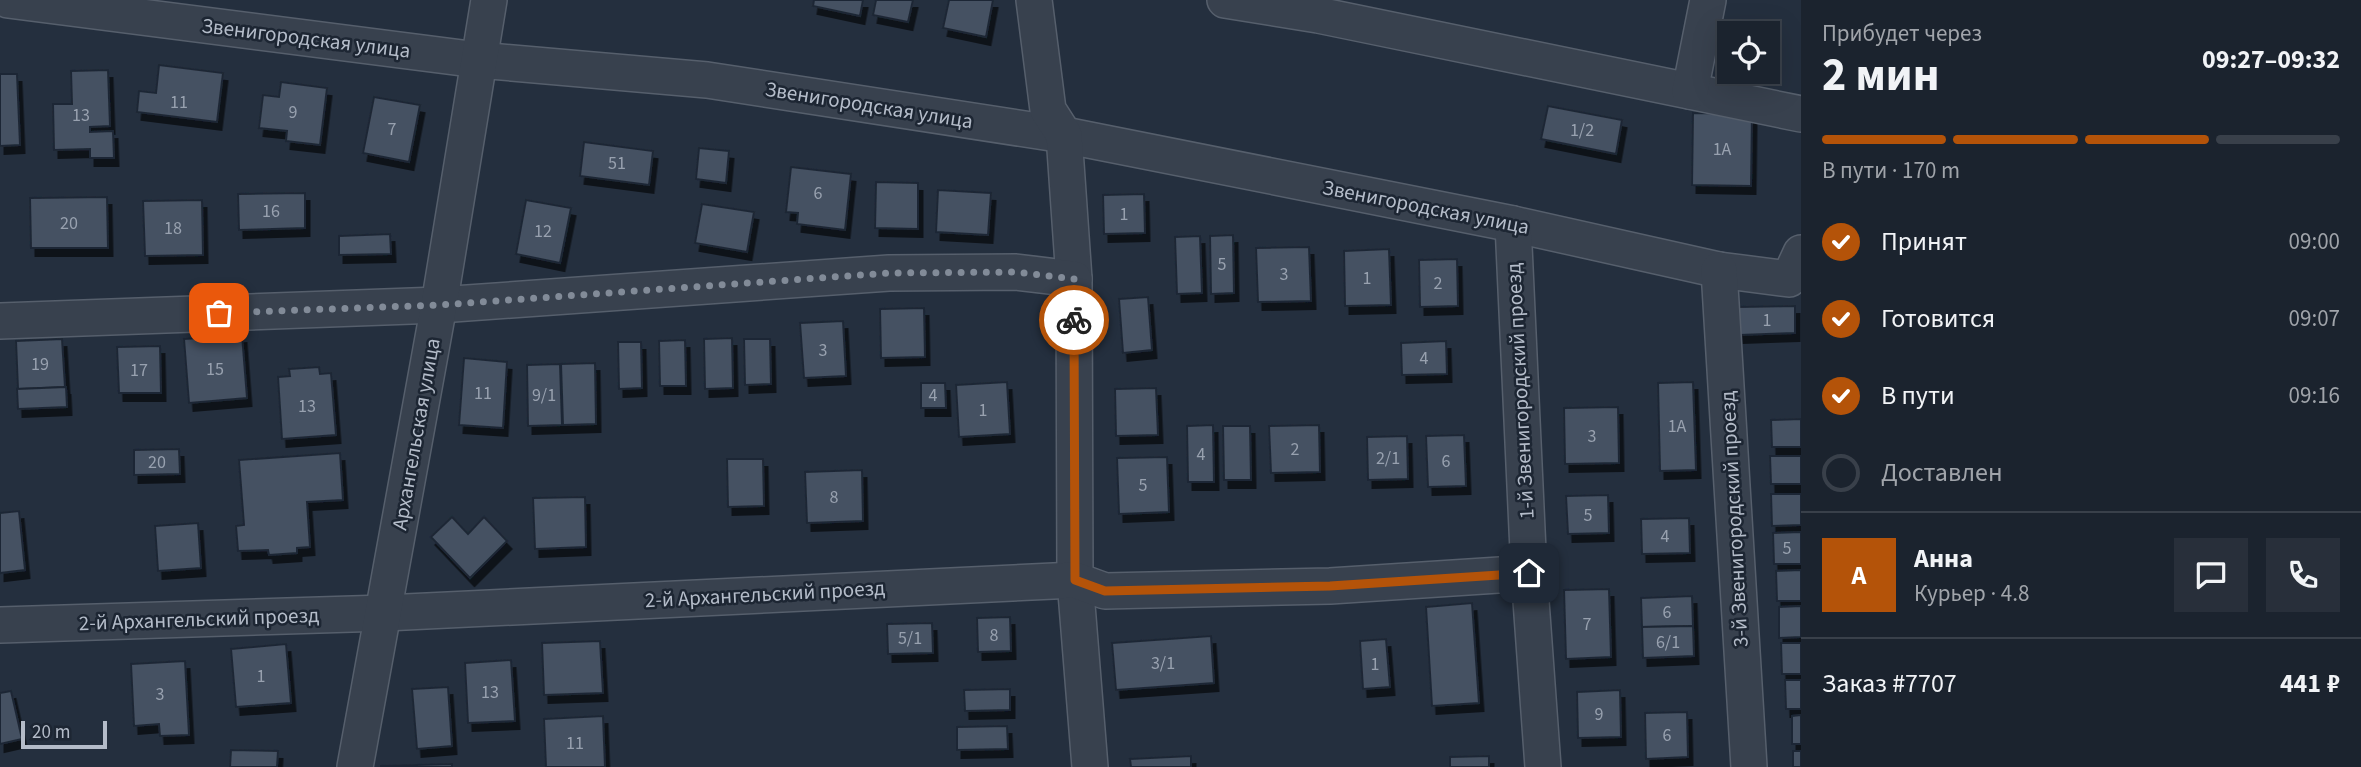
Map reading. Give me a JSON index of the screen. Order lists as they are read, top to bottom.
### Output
{
  "streets": {
    "street": [
      "Звенигородская улица",
      "1-й Звенигородский проезд",
      "Архангельская улица",
      "3-й Звенигородский проезд",
      "2-й Архангельский проезд"
    ]
  },
  "crossings": [
    ["Звенигородская улица", "1-й Звенигородский проезд"],
    ["Звенигородская улица", "Архангельская улица"],
    ["Звенигородская улица", "3-й Звенигородский проезд"],
    ["1-й Звенигородский проезд", "2-й Архангельский проезд"],
    ["Архангельская улица", "2-й Архангельский проезд"]
  ],
  "house_numbers": [
    "11",
    "9",
    "13",
    "7",
    "1/2",
    "1А",
    "51",
    "6",
    "16",
    "1",
    "20",
    "18",
    "12",
    "5",
    "3",
    "1",
    "2",
    "1",
    "3",
    "4",
    "19",
    "15",
    "17",
    "11",
    "9/1",
    "4",
    "13",
    "1",
    "1А",
    "3",
    "2",
    "4",
    "2/1",
    "6",
    "20",
    "5",
    "8",
    "5",
    "4",
    "5",
    "6",
    "7",
    "8",
    "5/1",
    "6/1",
    "3/1",
    "1",
    "1",
    "13",
    "3",
    "9",
    "6",
    "11"
  ],
  "scale_bar": "20 m",
  "page": {
    "heading": ["2 мин", "Прибудет через", "09:27–09:32"],
    "panel": [
      "Анна",
      "Курьер · 4.8",
      "Заказ #7707",
      "441 ₽"
    ],
    "bar": "В пути · 170 m",
    "list": [
      ["Принят", "09:00"],
      ["Готовится", "09:07"],
      ["В пути", "09:16"],
      "Доставлен"
    ],
    "round": "А",
    "scale": "20 m"
  }
}
